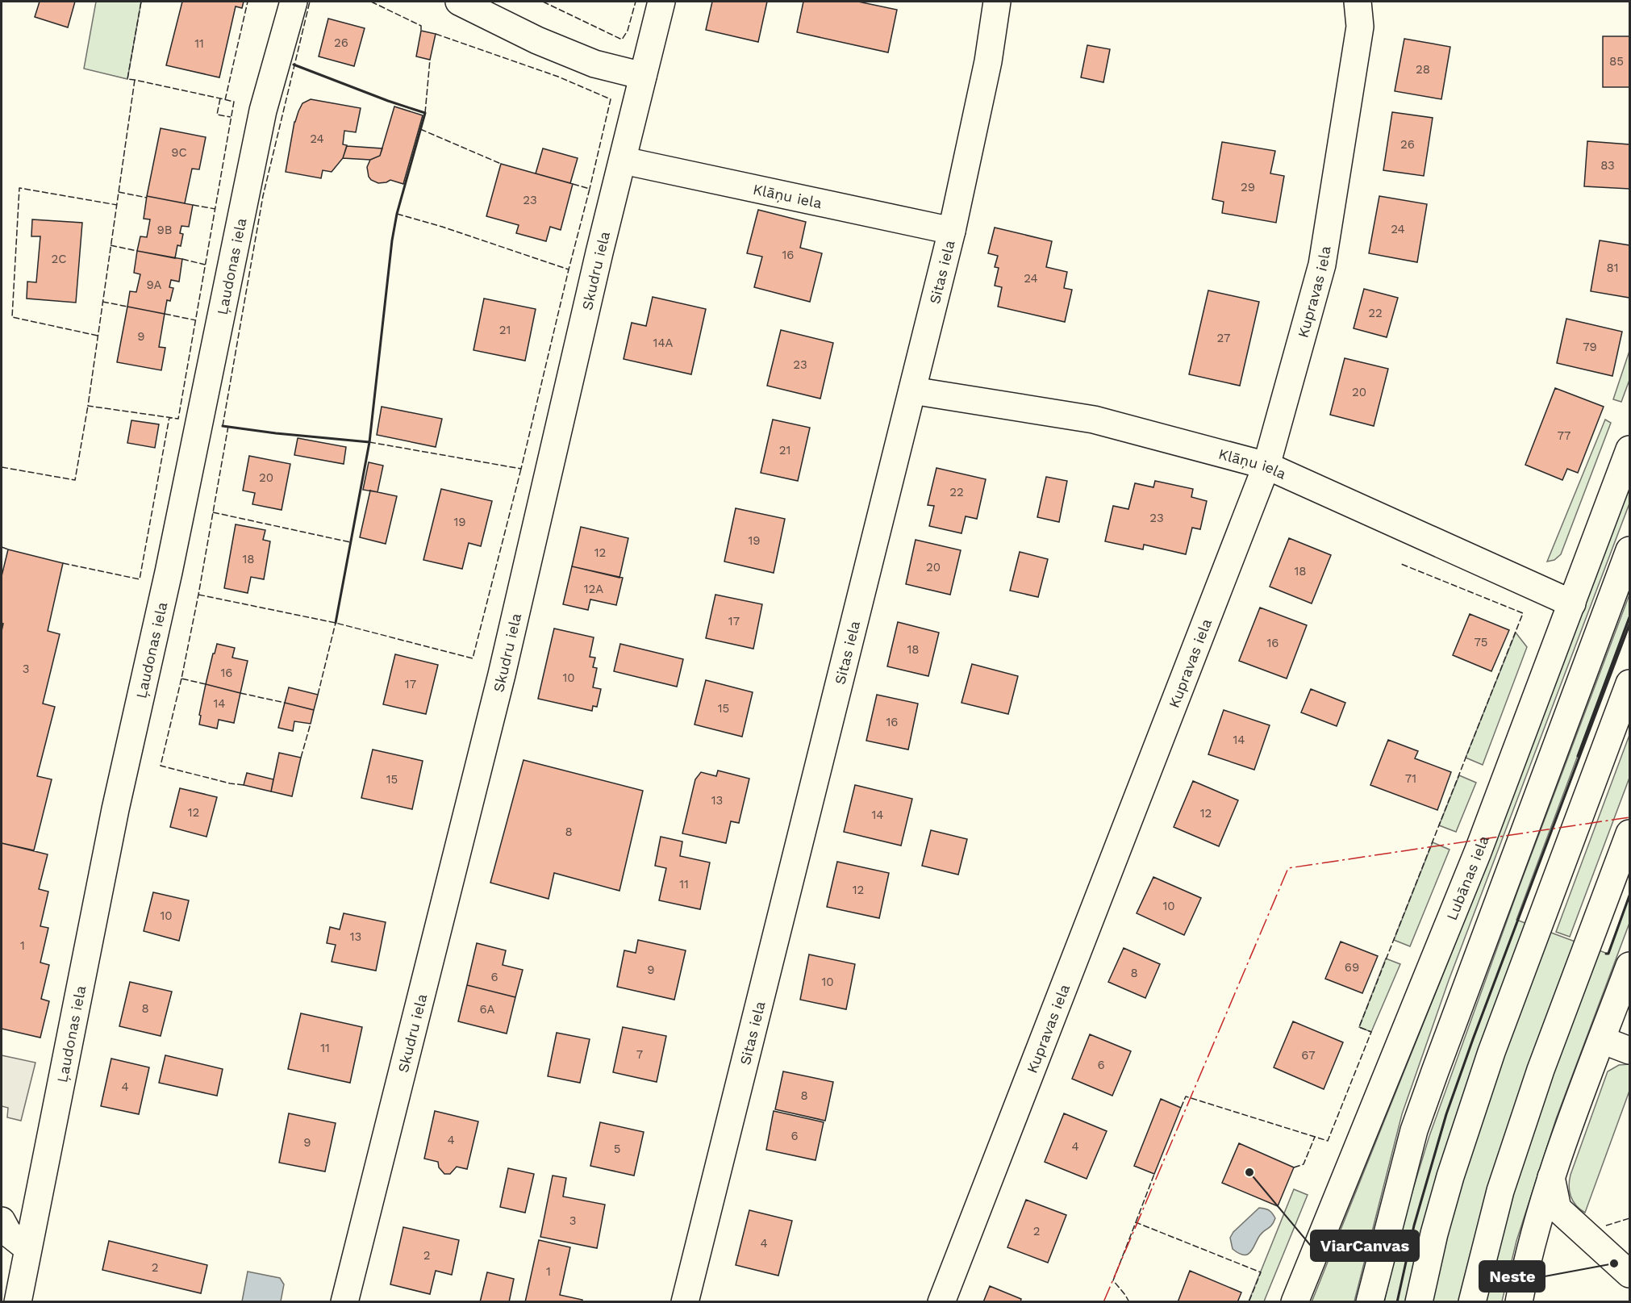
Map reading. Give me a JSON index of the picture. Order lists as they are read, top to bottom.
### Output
{
  "streets": {
    "main road": [
      "Klāņu iela",
      "Ļaudonas iela",
      "Skudru iela",
      "Sitas iela",
      "Kupravas iela",
      "Lubānas iela"
    ]
  },
  "crossings": [
    ["Klāņu iela", "Skudru iela"],
    ["Klāņu iela", "Sitas iela"],
    ["Klāņu iela", "Kupravas iela"],
    ["Klāņu iela", "Lubānas iela"]
  ],
  "places": ["ViarCanvas", "Neste"],
  "house_numbers": [
    "26",
    "11",
    "85",
    "28",
    "24",
    "26",
    "9C",
    "83",
    "29",
    "23",
    "24",
    "9B",
    "16",
    "2C",
    "81",
    "24",
    "9A",
    "22",
    "21",
    "9",
    "27",
    "14A",
    "79",
    "23",
    "20",
    "77",
    "21",
    "20",
    "22",
    "23",
    "19",
    "19",
    "12",
    "18",
    "20",
    "18",
    "12A",
    "17",
    "75",
    "16",
    "18",
    "3",
    "16",
    "10",
    "17",
    "14",
    "15",
    "16",
    "14",
    "71",
    "15",
    "13",
    "12",
    "12",
    "14",
    "8",
    "11",
    "12",
    "10",
    "10",
    "13",
    "1",
    "69",
    "9",
    "8",
    "6",
    "10",
    "8",
    "6A",
    "11",
    "7",
    "67",
    "6",
    "4",
    "8",
    "6",
    "4",
    "9",
    "4",
    "5",
    "3",
    "2",
    "4",
    "2",
    "2",
    "1"
  ]
}
